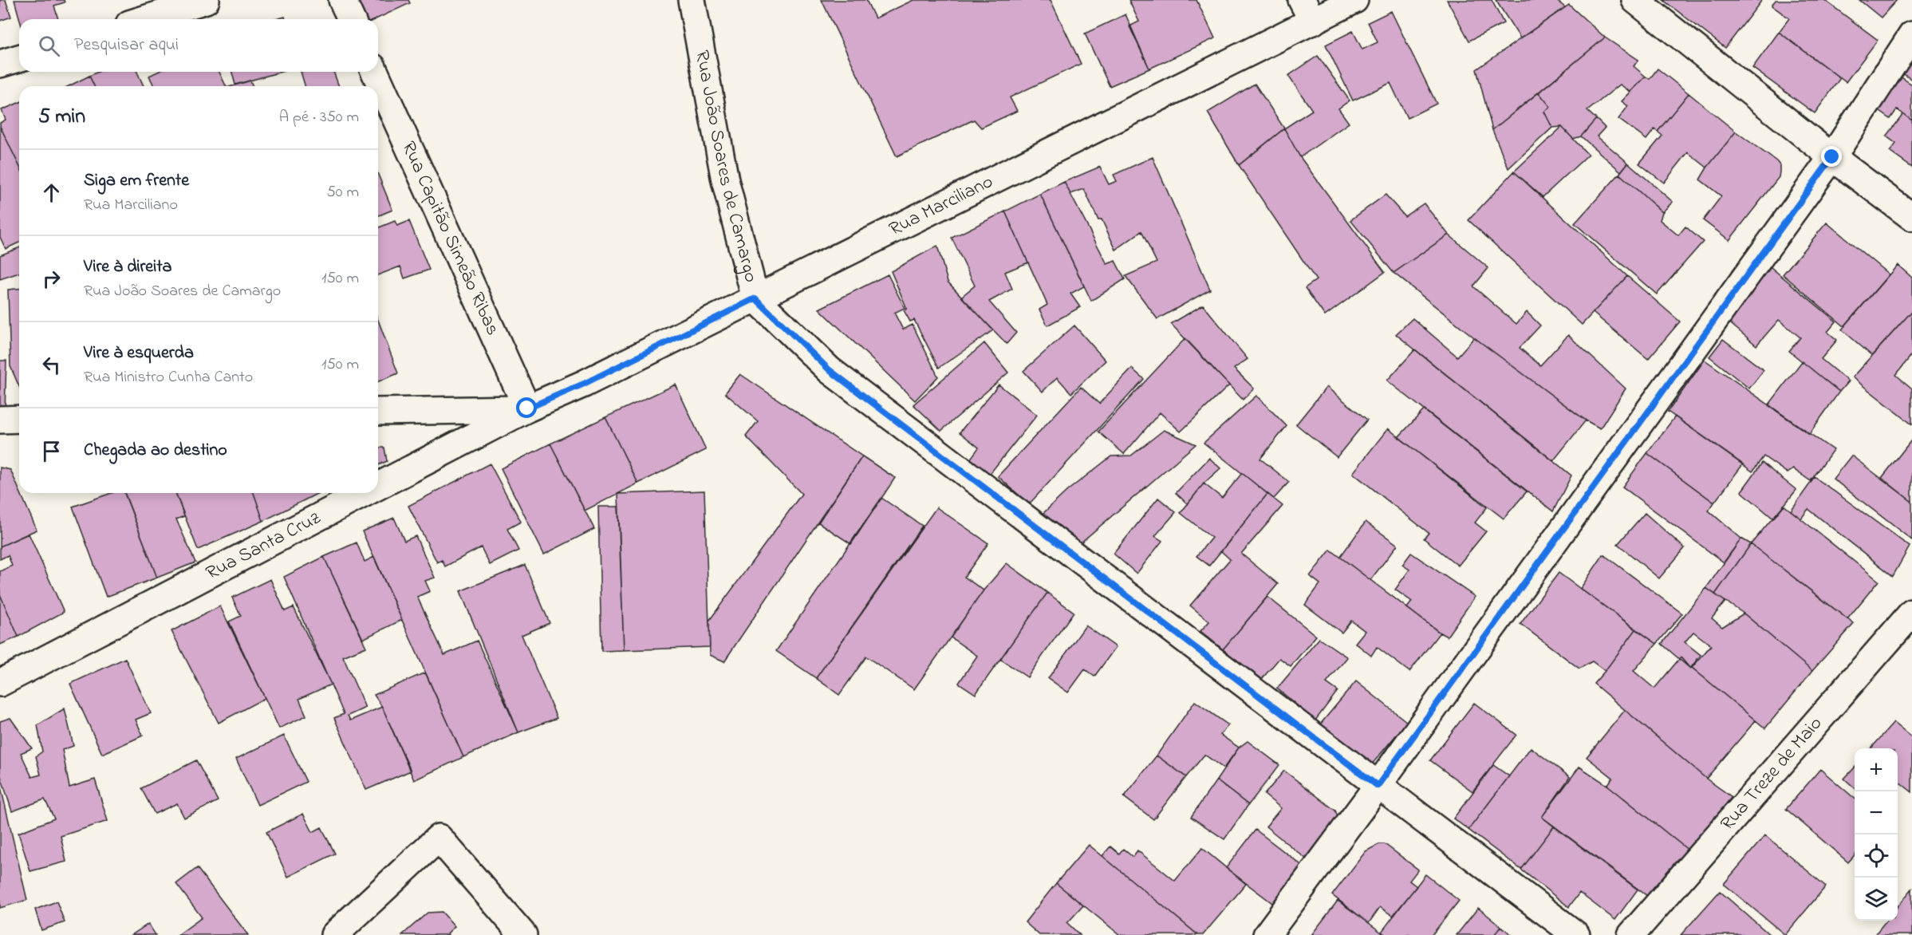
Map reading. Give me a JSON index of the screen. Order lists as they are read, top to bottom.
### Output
{
  "streets": {
    "street": [
      "Rua João Soares de Camargo",
      "Rua Marciliano",
      "Rua Capitão Simeão Ribas",
      "Rua Santa Cruz",
      "Rua Treze de Maio"
    ]
  },
  "crossings": [
    ["Rua João Soares de Camargo", "Rua Marciliano"],
    ["Rua Marciliano", "Rua Capitão Simeão Ribas"],
    ["Rua Marciliano", "Rua Santa Cruz"],
    ["Rua Capitão Simeão Ribas", "Rua Santa Cruz"]
  ],
  "page": {
    "search": "Pesquisar aqui",
    "heading": ["5 min", "A pé · 350 m"],
    "list": [
      ["Siga em frente", "Rua Marciliano", "50 m"],
      ["Vire à direita", "Rua João Soares de Camargo", "150 m"],
      ["Vire à esquerda", "Rua Ministro Cunha Canto", "150 m"],
      "Chegada ao destino"
    ],
    "map_buttons": ["+", "−"]
  }
}
